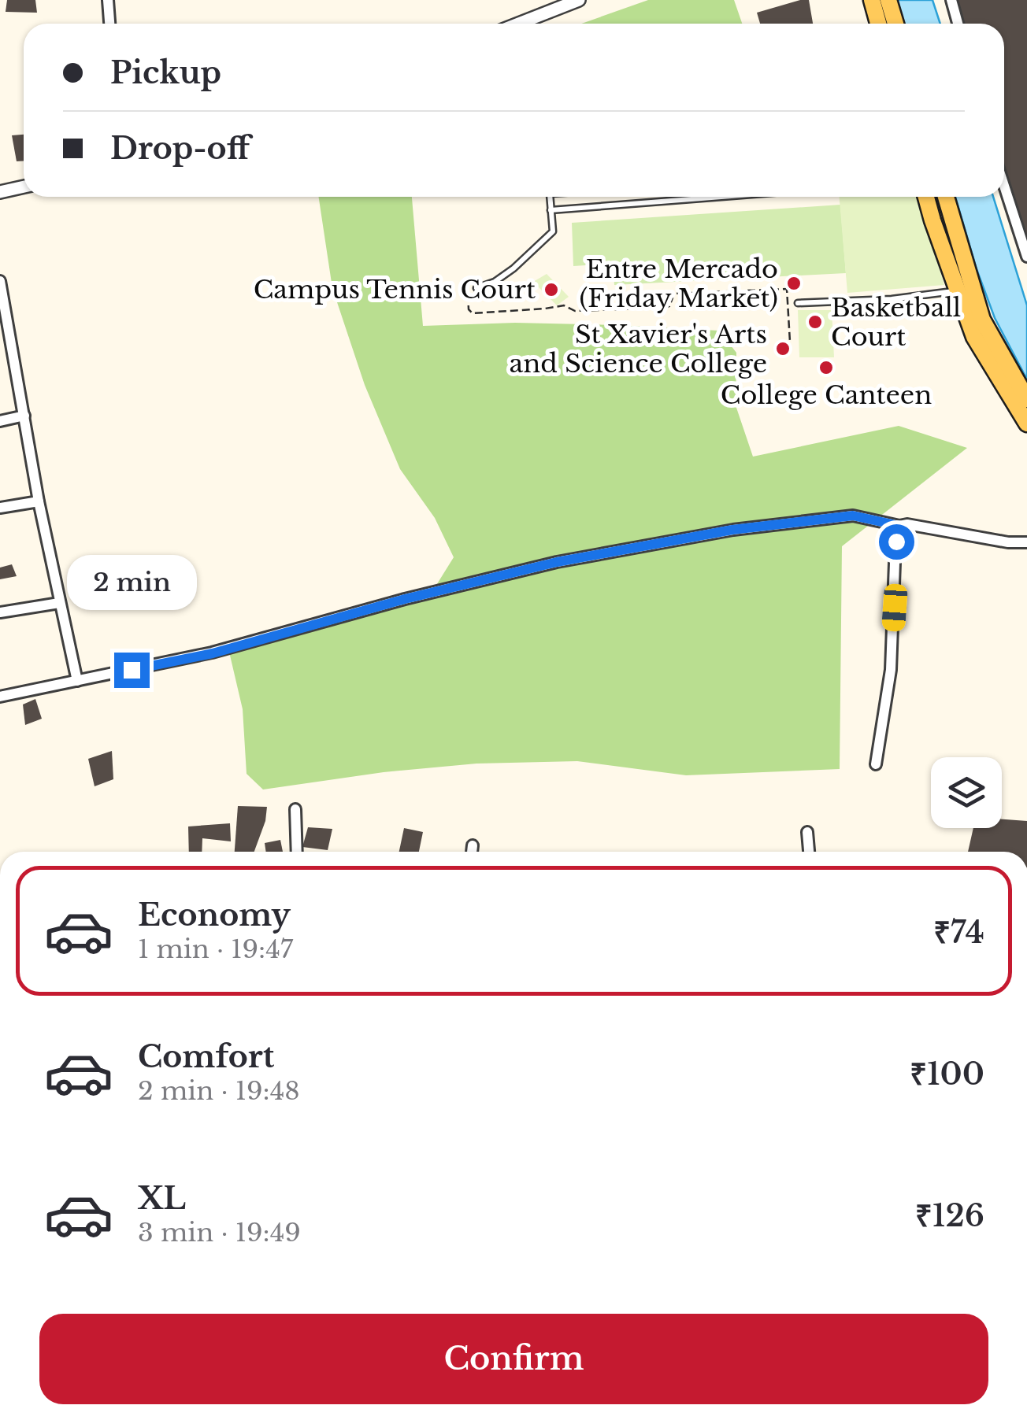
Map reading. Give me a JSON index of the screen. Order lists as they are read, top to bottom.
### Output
{
  "places": [
    "Entre Mercado (Friday Market)",
    "Campus Tennis Court",
    "Basketball Court",
    "St Xavier's Arts and Science College",
    "College Canteen"
  ],
  "page": {
    "banner": ["Pickup", "Drop-off"],
    "bubble": "2 min",
    "list": [
      {
        "name": "Economy",
        "note": "1 min · 19:47",
        "value": "₹74"
      },
      {
        "name": "Comfort",
        "note": "2 min · 19:48",
        "value": "₹100"
      },
      {
        "name": "XL",
        "note": "3 min · 19:49",
        "value": "₹126"
      }
    ],
    "buttons": "Confirm"
  }
}
